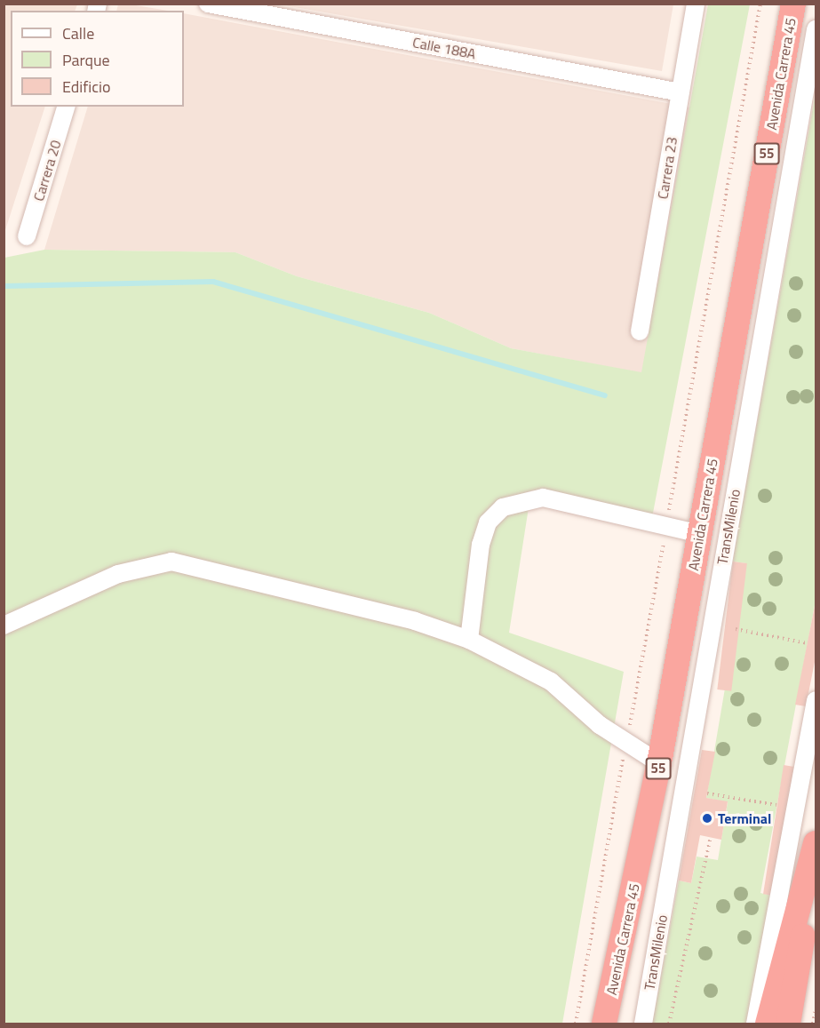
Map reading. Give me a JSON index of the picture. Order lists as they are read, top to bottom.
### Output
{
  "streets": {
    "highway": ["Avenida Carrera 45", "55"],
    "street": [
      "Calle 188A",
      "Carrera 23",
      "Carrera 20",
      "TransMilenio"
    ]
  },
  "crossings": [
    ["Calle 188A", "Carrera 23"]
  ],
  "places": ["Terminal"],
  "legend": ["Calle", "Parque", "Edificio"]
}
